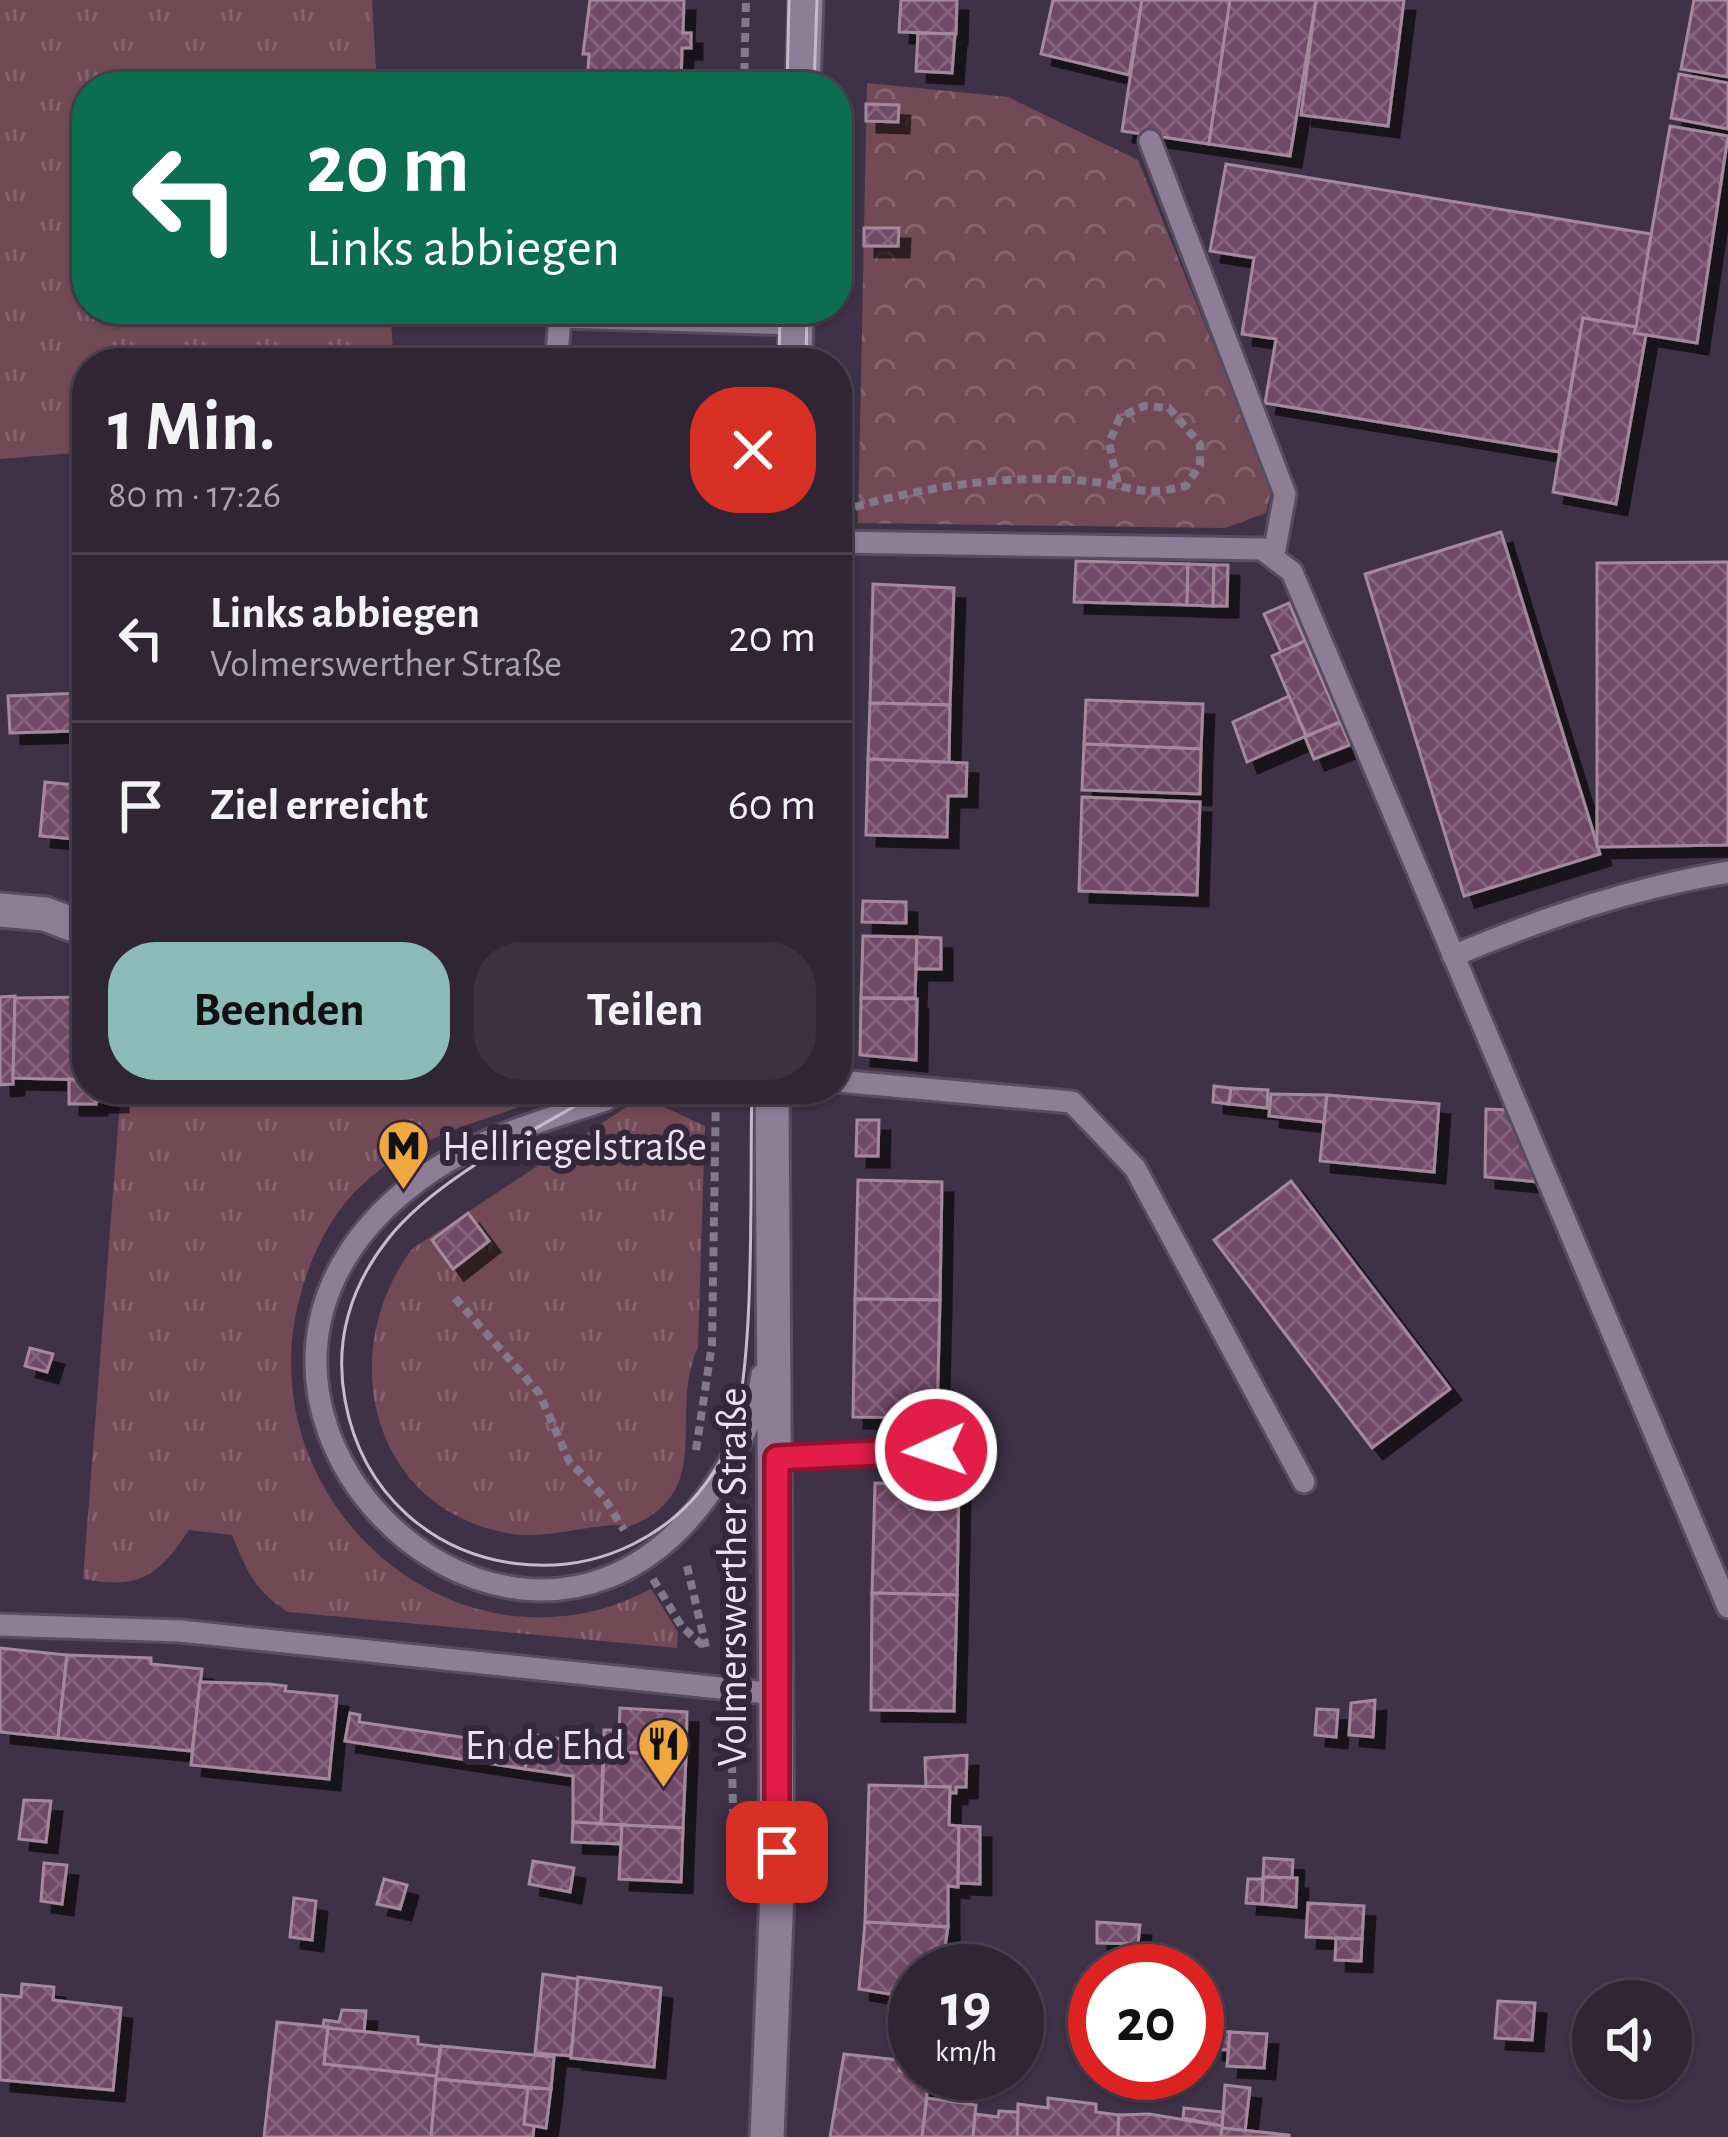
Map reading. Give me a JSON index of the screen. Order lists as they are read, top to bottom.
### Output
{
  "streets": {
    "street": ["Volmerswerther Straße"]
  },
  "places": {
    "metro station": ["Hellriegelstraße"],
    "restaurant": ["En de Ehd"]
  },
  "page": {
    "turn": ["20 m", "Links abbiegen"],
    "heading": ["1 Min.", "80 m · 17:26"],
    "list": [
      {
        "name": "Links abbiegen",
        "note": "Volmerswerther Straße",
        "value": "20 m"
      },
      {
        "name": "Ziel erreicht",
        "value": "60 m"
      }
    ],
    "buttons": ["Beenden", "Teilen"],
    "speed": "19 km/h",
    "limit": "20"
  }
}
